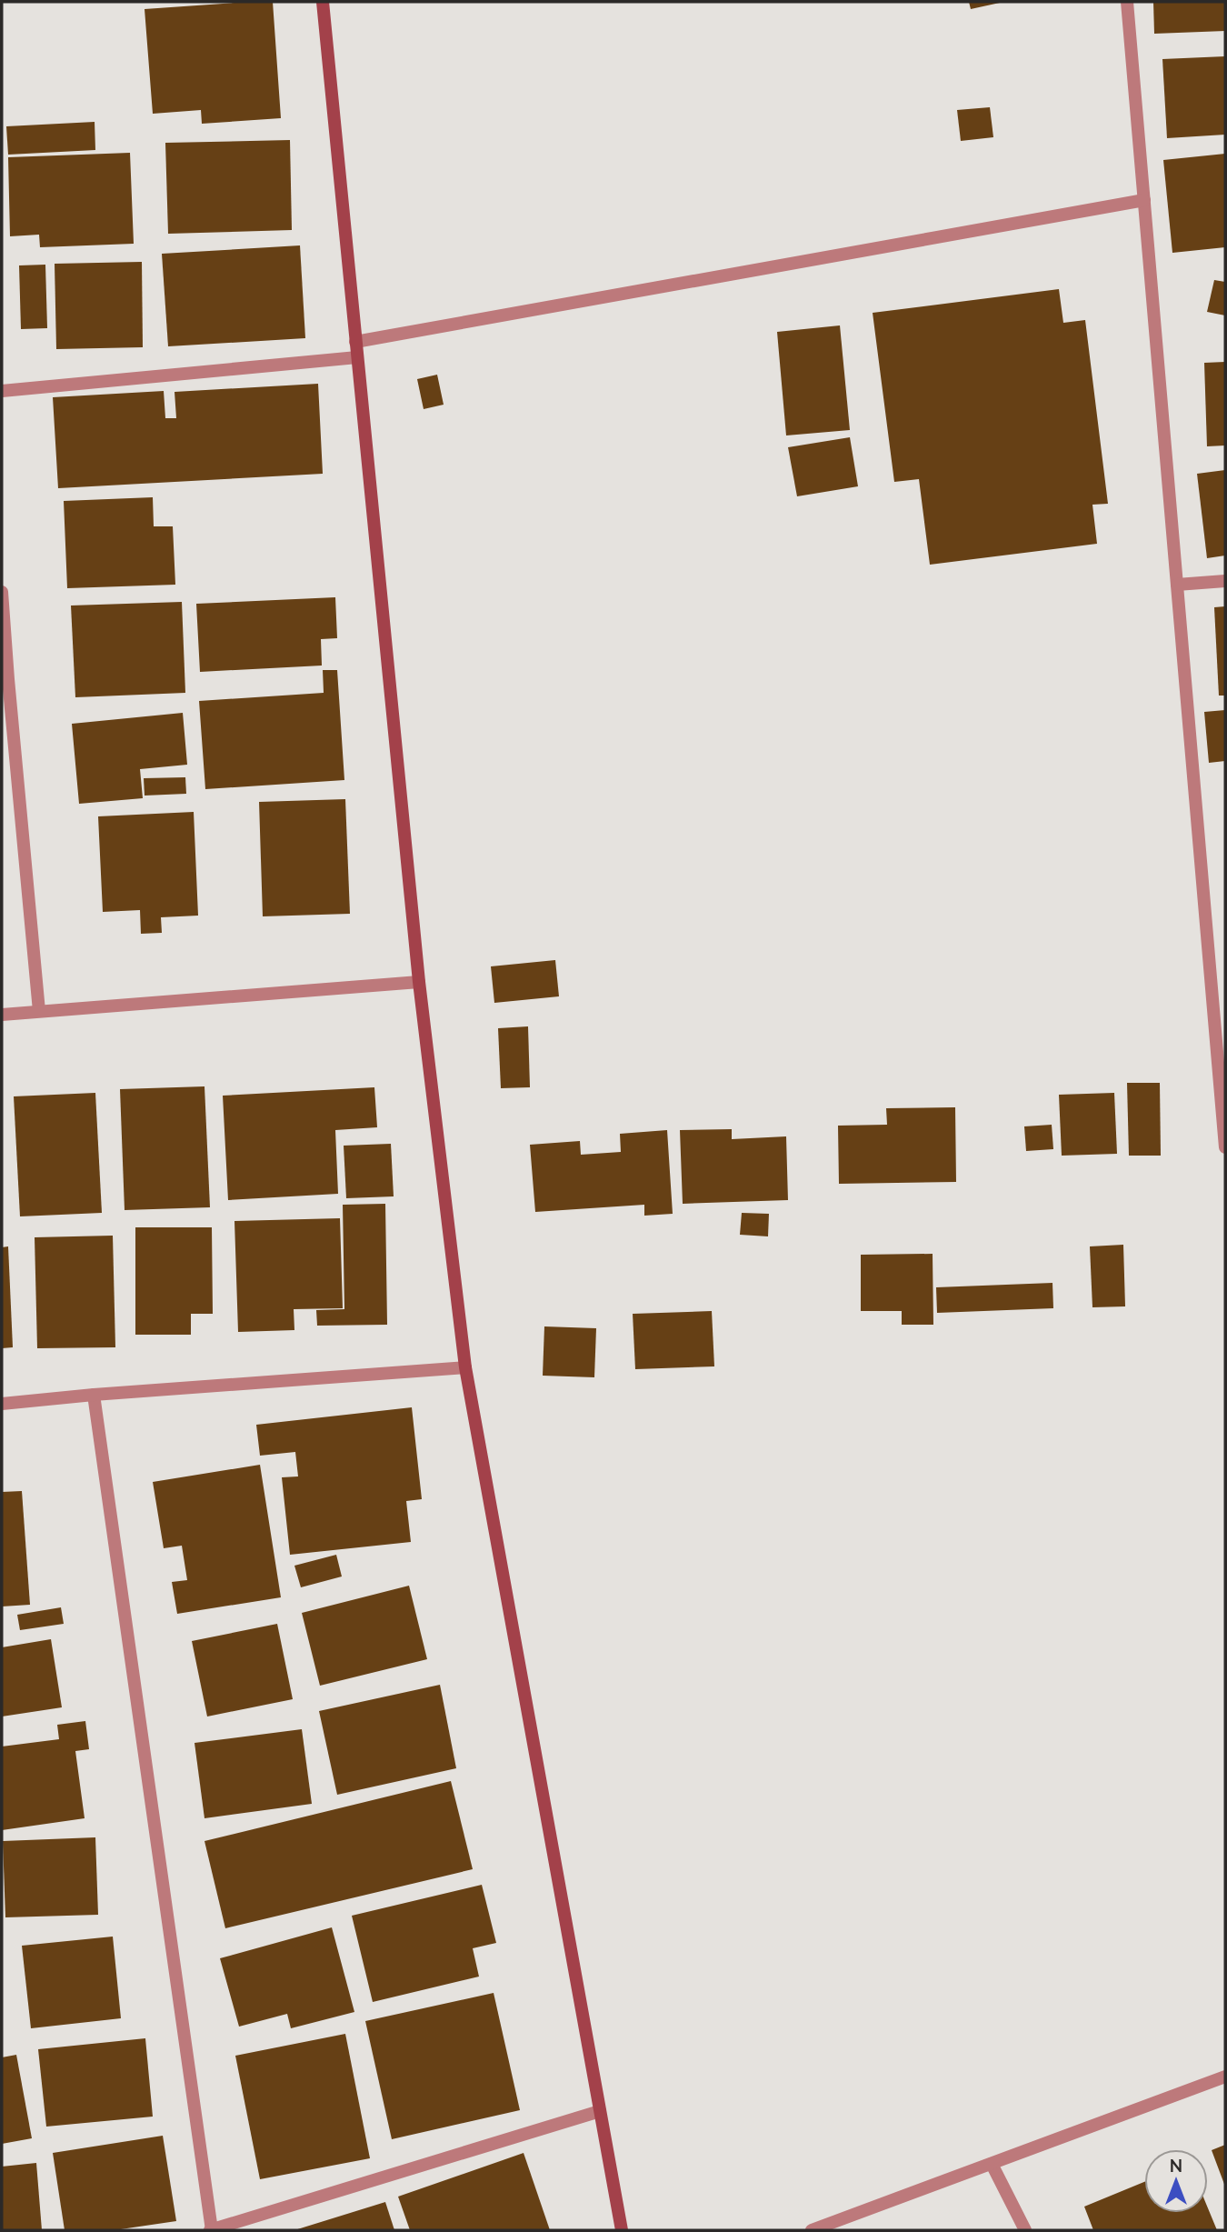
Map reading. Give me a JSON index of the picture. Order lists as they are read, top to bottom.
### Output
{
  "north": "top"
}
